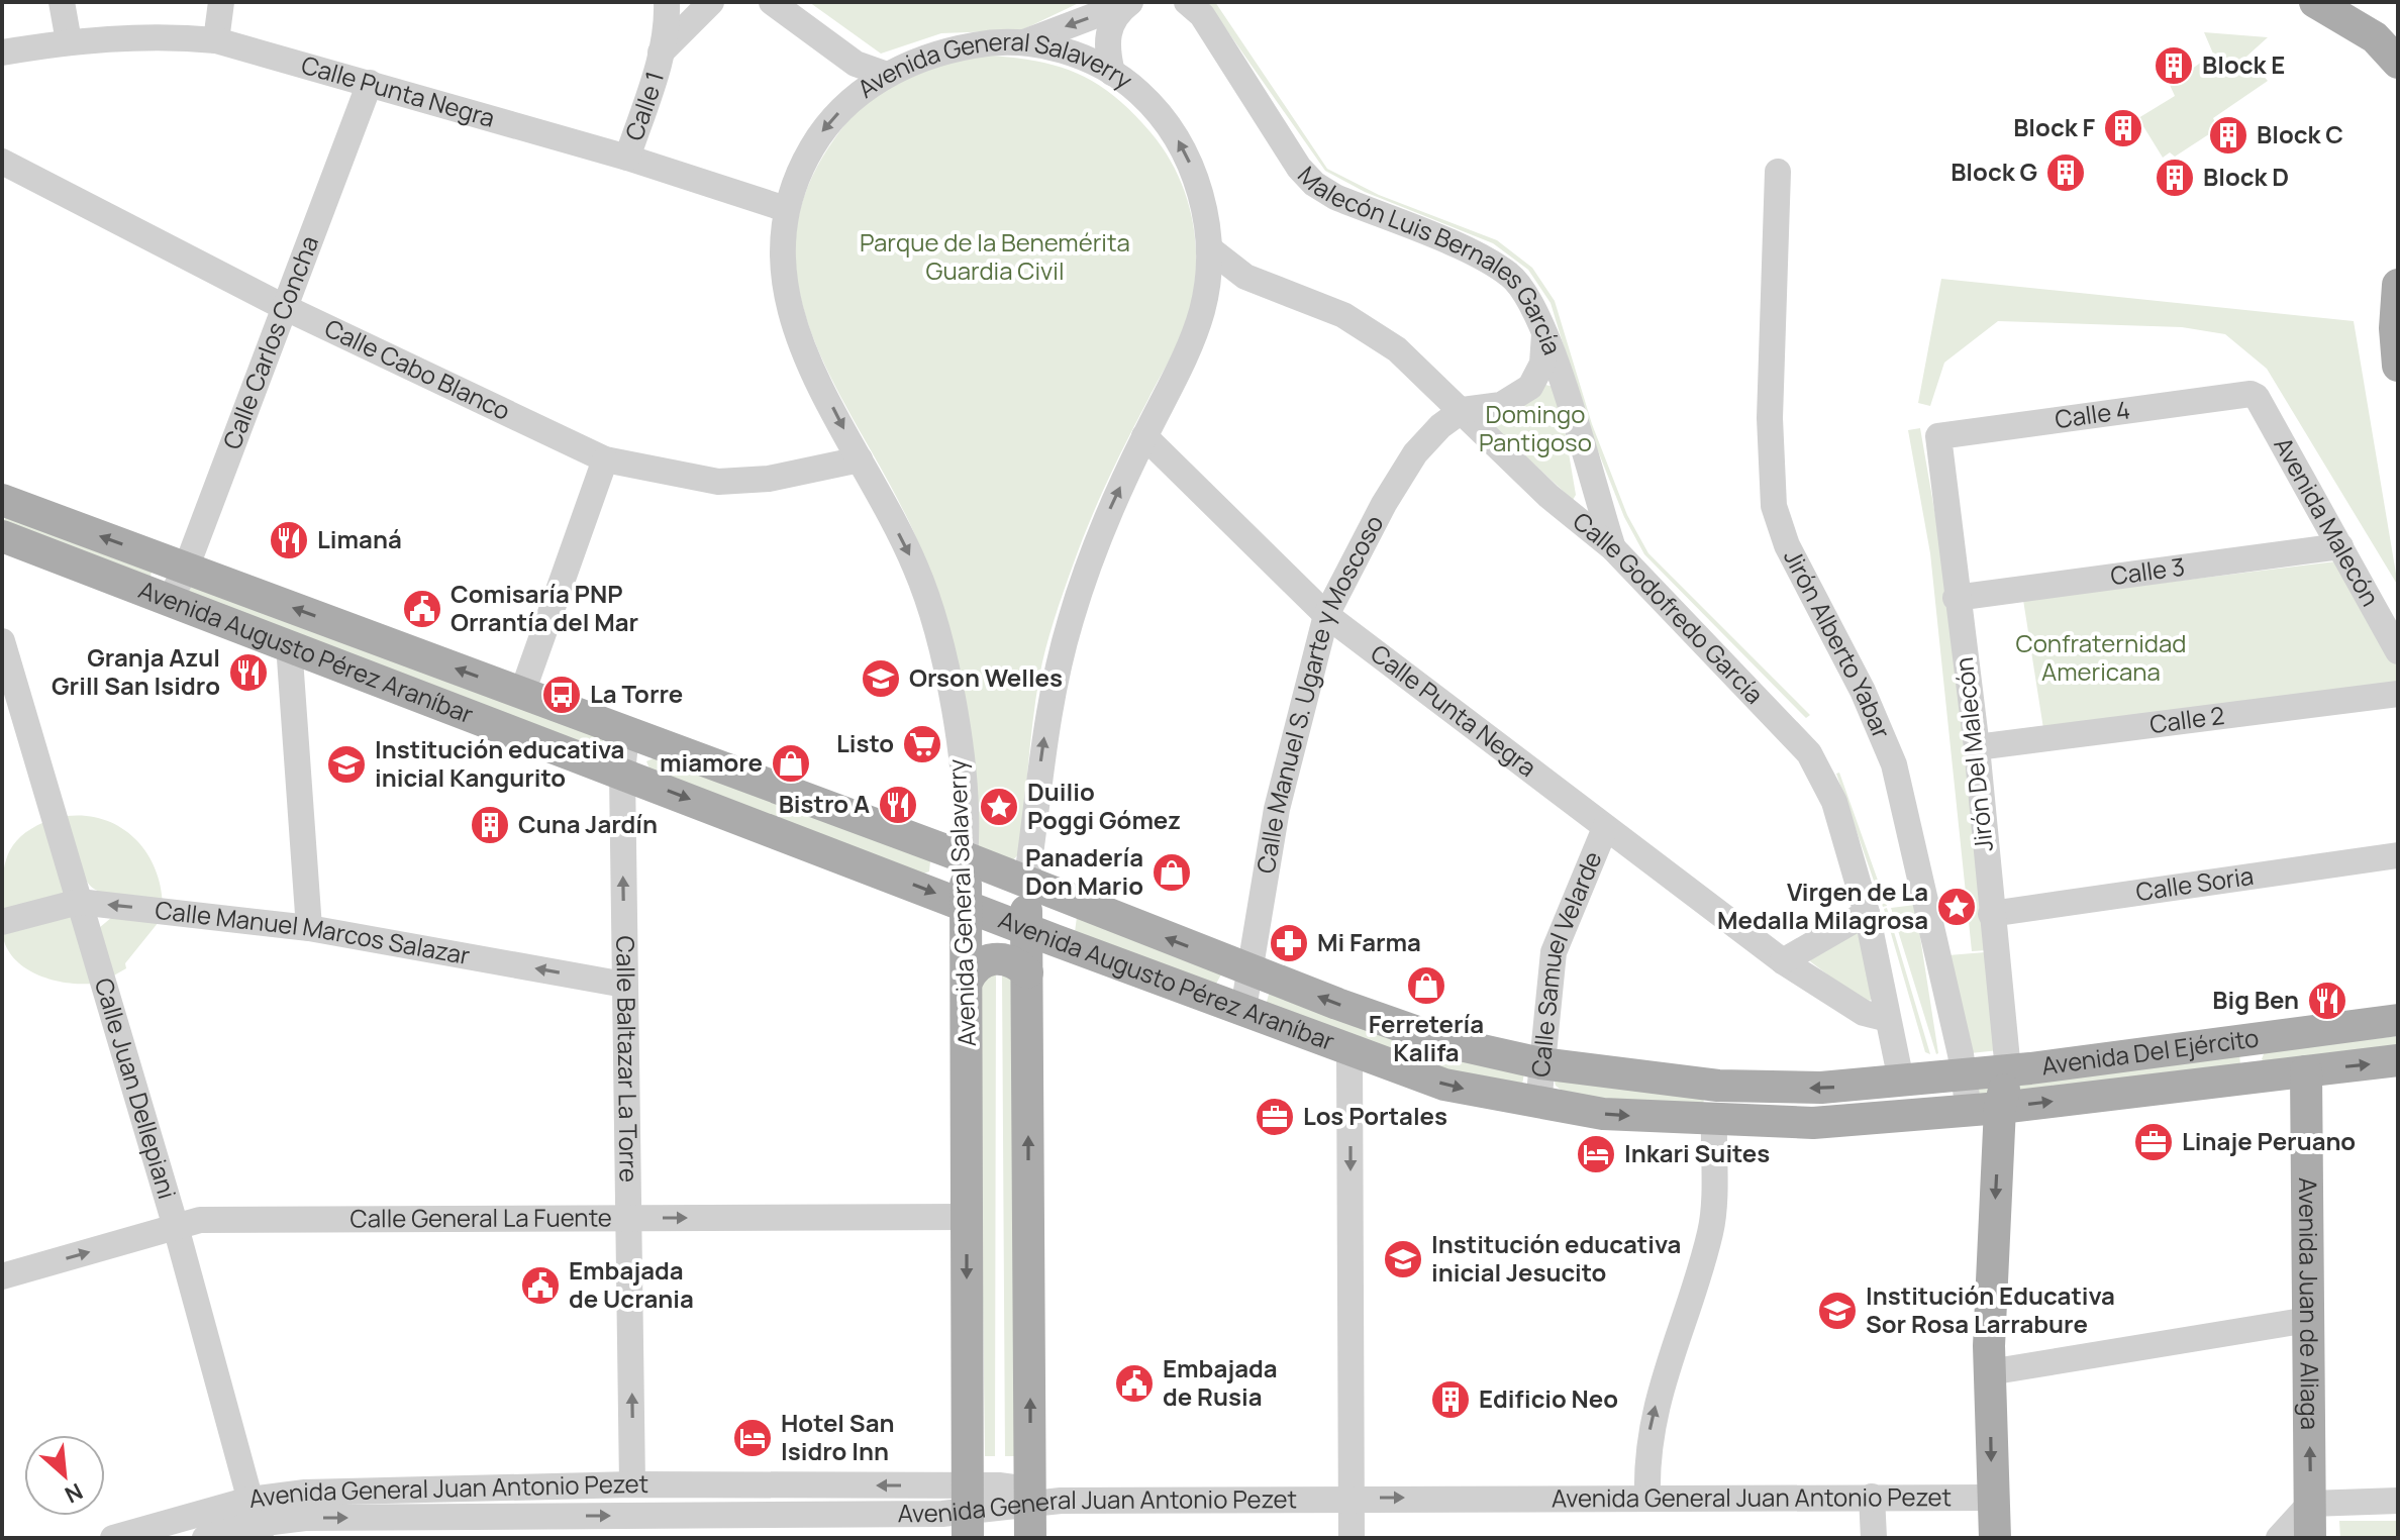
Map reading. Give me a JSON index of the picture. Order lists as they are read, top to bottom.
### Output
{
  "streets": {
    "main road": [
      "Avenida General Salaverry",
      "Avenida Augusto Pérez Araníbar",
      "Avenida Del Ejército",
      "Avenida Juan de Aliaga"
    ],
    "street": [
      "Calle Punta Negra",
      "Calle 1",
      "Malecón Luis Bernales García",
      "Calle Carlos Concha",
      "Calle Cabo Blanco",
      "Calle 4",
      "Avenida Malecón",
      "Calle 3",
      "Calle Godofredo García",
      "Jirón Alberto Yabar",
      "Calle Manuel S. Ugarte y Moscoso",
      "Calle 2",
      "Jirón Del Malecón",
      "Calle Soria",
      "Calle Manuel Marcos Salazar",
      "Calle Samuel Velarde",
      "Calle Baltazar La Torre",
      "Calle Juan Dellepiani",
      "Calle General La Fuente",
      "Avenida General Juan Antonio Pezet"
    ]
  },
  "crossings": [
    ["Calle Punta Negra", "Avenida General Salaverry"],
    ["Calle Punta Negra", "Calle 1"],
    ["Calle Punta Negra", "Calle Carlos Concha"],
    ["Calle Punta Negra", "Calle Godofredo García"],
    ["Calle Punta Negra", "Calle Manuel S. Ugarte y Moscoso"],
    ["Calle Punta Negra", "Calle Samuel Velarde"],
    ["Avenida General Salaverry", "Calle Cabo Blanco"],
    ["Avenida General Salaverry", "Calle Godofredo García"],
    ["Avenida General Salaverry", "Avenida Augusto Pérez Araníbar"],
    ["Avenida General Salaverry", "Calle General La Fuente"],
    ["Avenida General Salaverry", "Avenida General Juan Antonio Pezet"],
    ["Malecón Luis Bernales García", "Calle Godofredo García"],
    ["Calle Carlos Concha", "Calle Cabo Blanco"],
    ["Calle Carlos Concha", "Avenida Augusto Pérez Araníbar"],
    ["Calle 4", "Avenida Malecón"],
    ["Calle 4", "Jirón Del Malecón"],
    ["Avenida Malecón", "Calle 3"],
    ["Calle 3", "Jirón Del Malecón"],
    ["Calle Godofredo García", "Avenida Augusto Pérez Araníbar"],
    ["Calle Godofredo García", "Calle Manuel S. Ugarte y Moscoso"],
    ["Calle Godofredo García", "Avenida Del Ejército"],
    ["Jirón Alberto Yabar", "Avenida Del Ejército"],
    ["Avenida Augusto Pérez Araníbar", "Calle Manuel S. Ugarte y Moscoso"],
    ["Avenida Augusto Pérez Araníbar", "Calle Samuel Velarde"],
    ["Avenida Augusto Pérez Araníbar", "Avenida Del Ejército"],
    ["Avenida Augusto Pérez Araníbar", "Calle Baltazar La Torre"],
    ["Calle 2", "Jirón Del Malecón"],
    ["Jirón Del Malecón", "Calle Soria"],
    ["Jirón Del Malecón", "Avenida Del Ejército"],
    ["Calle Manuel Marcos Salazar", "Calle Baltazar La Torre"],
    ["Calle Manuel Marcos Salazar", "Calle Juan Dellepiani"],
    ["Avenida Del Ejército", "Avenida Juan de Aliaga"],
    ["Calle Baltazar La Torre", "Calle General La Fuente"],
    ["Calle Baltazar La Torre", "Avenida General Juan Antonio Pezet"],
    ["Calle Juan Dellepiani", "Calle General La Fuente"],
    ["Calle Juan Dellepiani", "Avenida General Juan Antonio Pezet"]
  ],
  "one_way": [
    "Calle Manuel Marcos Salazar",
    "Calle Baltazar La Torre",
    "Calle General La Fuente",
    "Avenida Juan de Aliaga"
  ],
  "parks": ["Parque de la Benemérita Guardia Civil", "Domingo Pantigoso", "Confraternidad Americana"],
  "places": {
    "building": [
      "Block E",
      "Block F",
      "Block C",
      "Block G",
      "Block D",
      "Cuna Jardín",
      "Edificio Neo"
    ],
    "restaurant": [
      "Limaná",
      "Granja Azul Grill San Isidro",
      "Bistro A",
      "Big Ben"
    ],
    "public building": ["Comisaría PNP Orrantía del Mar", "Embajada de Ucrania", "Embajada de Rusia"],
    "school or university": [
      "Orson Welles",
      "Institución educativa inicial Kangurito",
      "Institución educativa inicial Jesucito",
      "Institución Educativa Sor Rosa Larrabure"
    ],
    "bus stop": ["La Torre"],
    "supermarket": ["Listo"],
    "shop": ["miamore", "Panadería Don Mario", "Ferretería Kalifa"],
    "place": ["Duilio Poggi Gómez", "Virgen de La Medalla Milagrosa"],
    "pharmacy": ["Mi Farma"],
    "office": ["Los Portales", "Linaje Peruano"],
    "hotel": ["Inkari Suites", "Hotel San Isidro Inn"]
  },
  "north": "bottom right"
}
